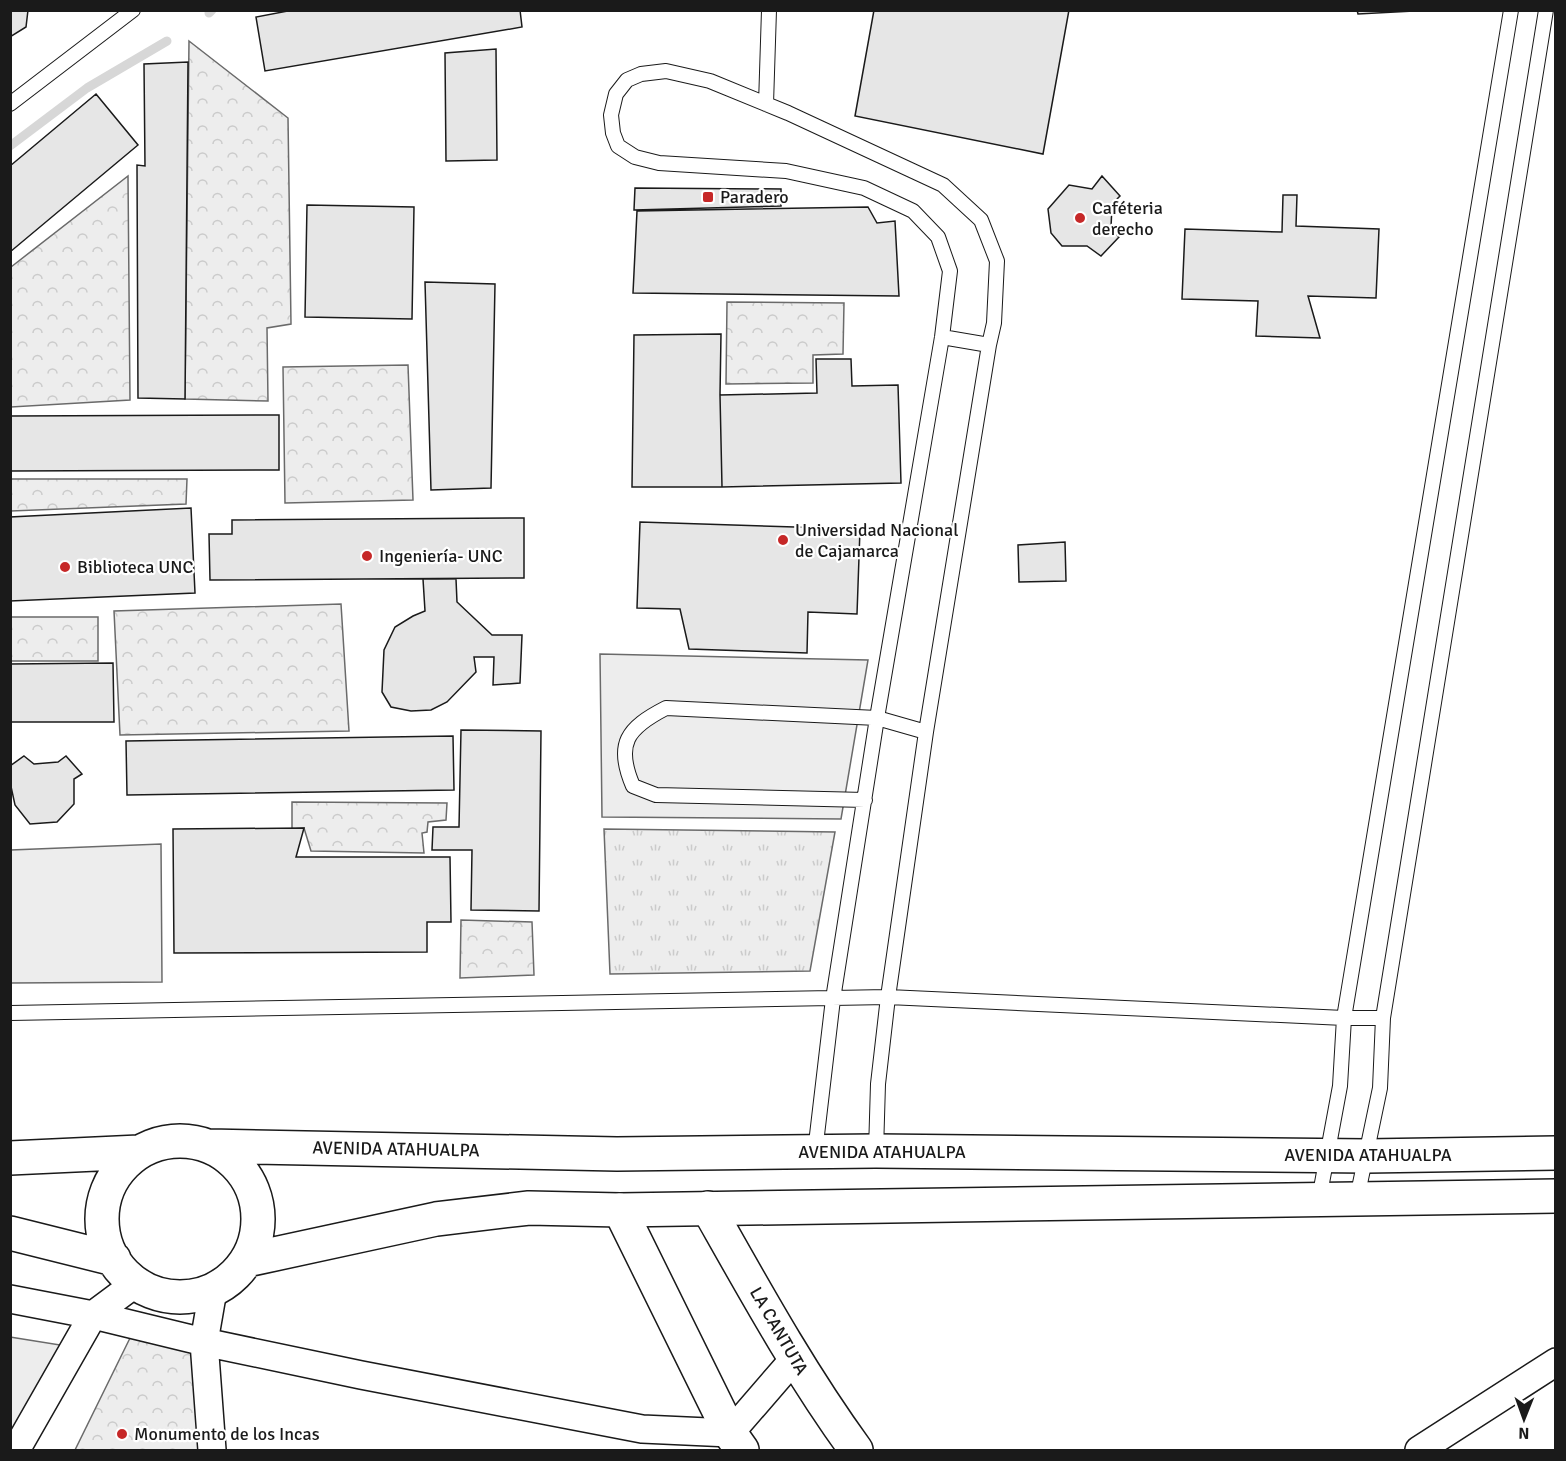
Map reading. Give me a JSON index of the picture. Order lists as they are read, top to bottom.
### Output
{
  "streets": {
    "main road": ["AVENIDA ATAHUALPA", "LA CANTUTA"]
  },
  "places": {
    "transit": ["Paradero"],
    "other": [
      "Caféteria derecho",
      "Universidad Nacional de Cajamarca",
      "Ingeniería- UNC",
      "Biblioteca UNC",
      "Monumento de los Incas"
    ]
  },
  "north": "bottom"
}
